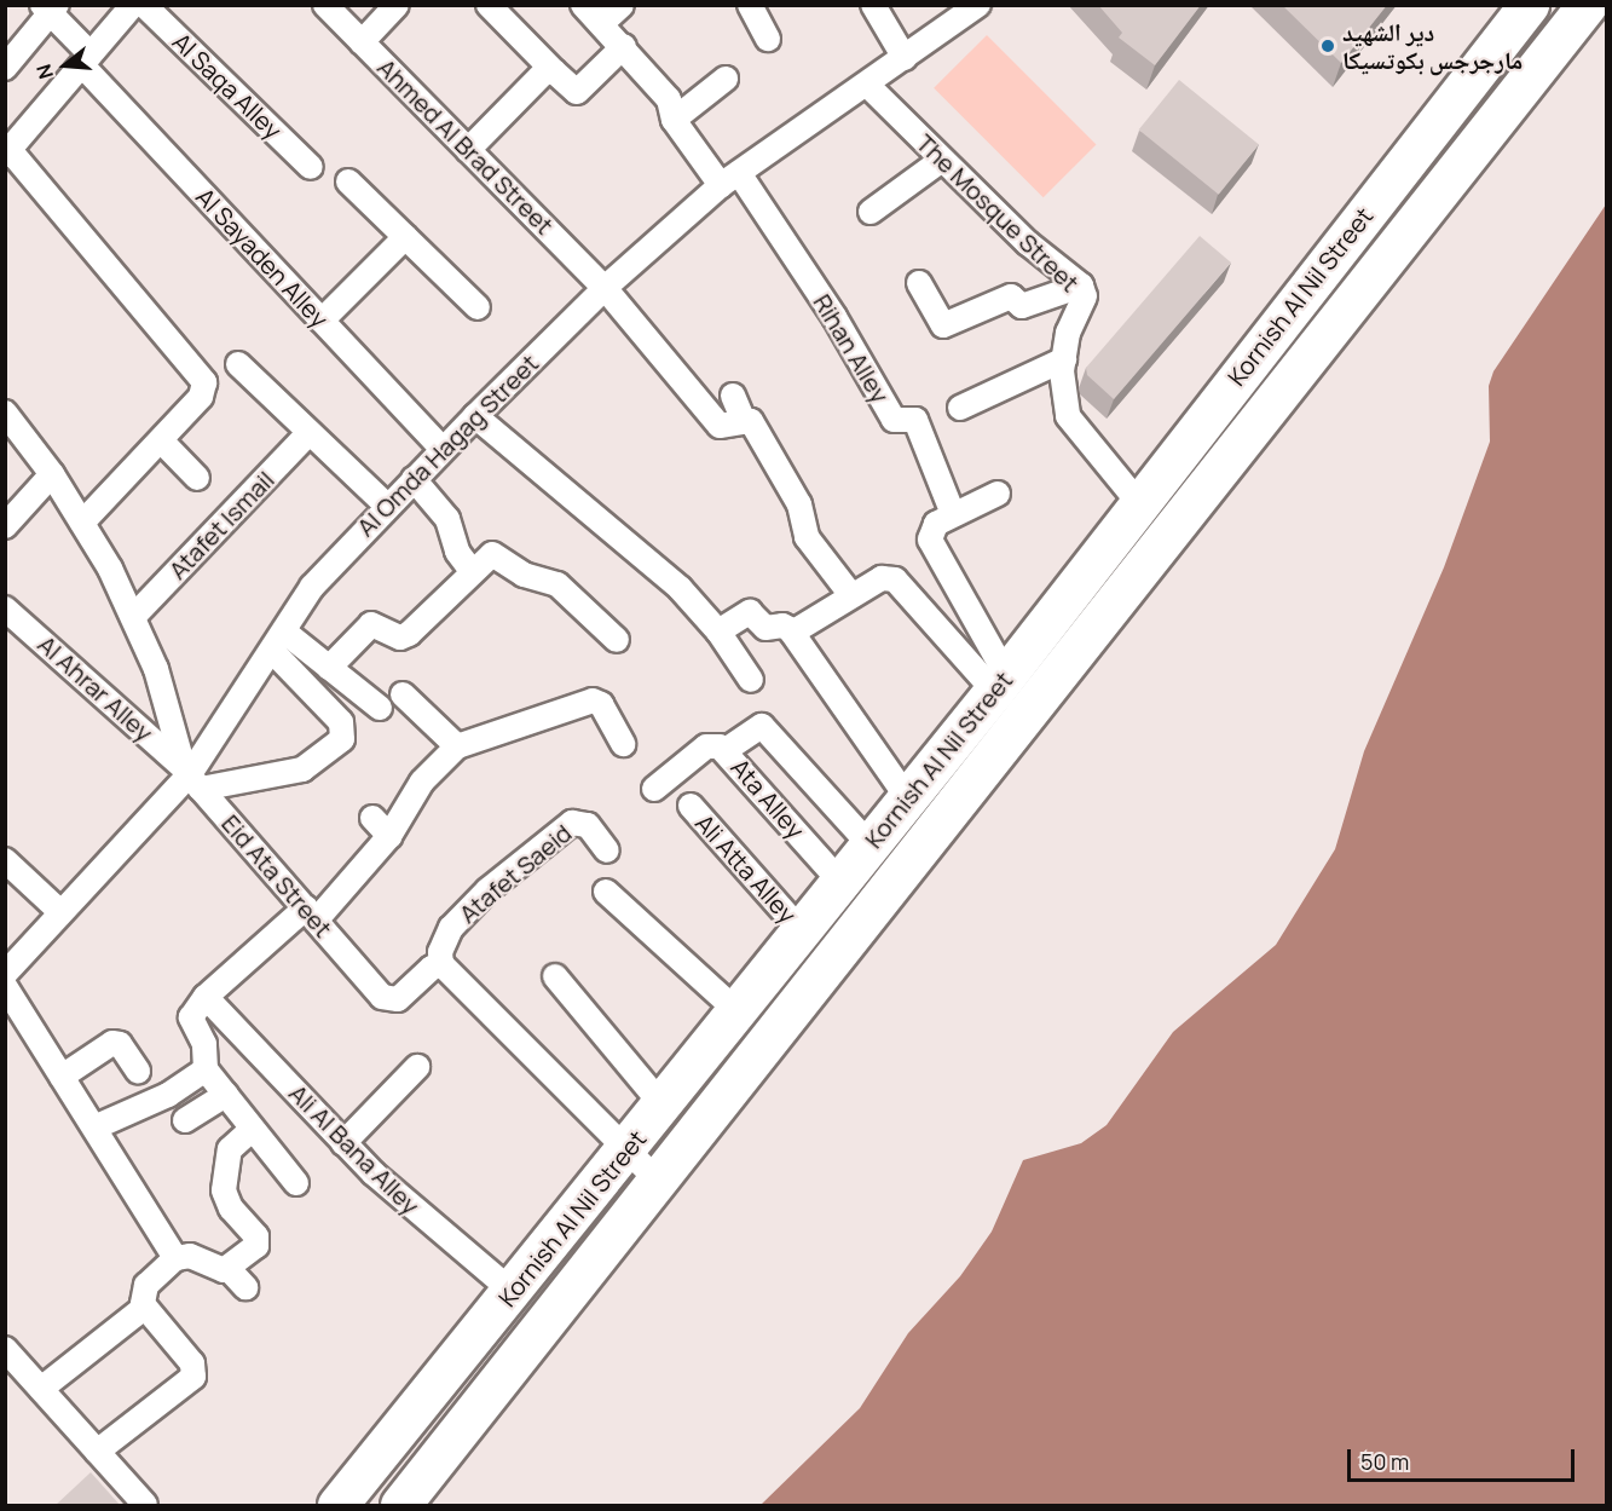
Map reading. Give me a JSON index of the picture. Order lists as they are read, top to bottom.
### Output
{
  "streets": {
    "highway": ["Kornish Al Nil Street"],
    "street": [
      "Al Saqa Alley",
      "Ahmed Al Brad Street",
      "The Mosque Street",
      "Al Sayaden Alley",
      "Rihan Alley",
      "Al Omda Hagag Street",
      "Atafet Ismail",
      "Al Ahrar Alley",
      "Ata Alley",
      "Ali Atta Alley",
      "Atafet Saeid",
      "Eid Ata Street",
      "Ali Al Bana Alley"
    ]
  },
  "crossings": [
    ["Ahmed Al Brad Street", "Al Omda Hagag Street"],
    ["The Mosque Street", "Kornish Al Nil Street"],
    ["The Mosque Street", "Al Omda Hagag Street"],
    ["Al Sayaden Alley", "Al Omda Hagag Street"],
    ["Kornish Al Nil Street", "Ata Alley"],
    ["Kornish Al Nil Street", "Ali Atta Alley"],
    ["Kornish Al Nil Street", "Ali Al Bana Alley"],
    ["Rihan Alley", "Al Omda Hagag Street"],
    ["Al Omda Hagag Street", "Al Ahrar Alley"],
    ["Al Omda Hagag Street", "Eid Ata Street"],
    ["Atafet Ismail", "Eid Ata Street"],
    ["Al Ahrar Alley", "Eid Ata Street"],
    ["Atafet Saeid", "Eid Ata Street"]
  ],
  "places": ["دير الشهيد مارجرجس بكوتسيكا"],
  "scale_bar": "50 m",
  "north": "left"
}
